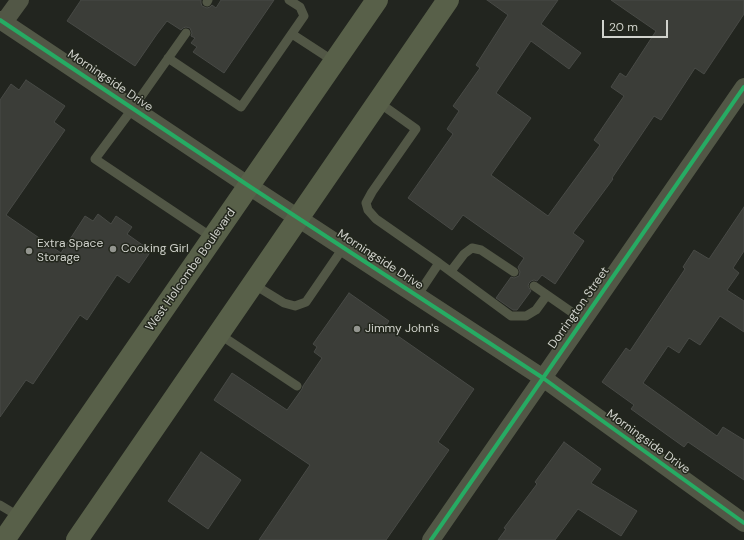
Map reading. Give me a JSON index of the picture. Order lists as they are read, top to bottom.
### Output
{
  "streets": {
    "main road": ["West Holcombe Boulevard"],
    "street": ["Morningside Drive", "Dorrington Street"]
  },
  "crossings": [
    ["Morningside Drive", "West Holcombe Boulevard"],
    ["Morningside Drive", "Dorrington Street"]
  ],
  "places": ["Cooking Girl", "Extra Space Storage", "Jimmy John's"],
  "scale_bar": "20 m"
}
